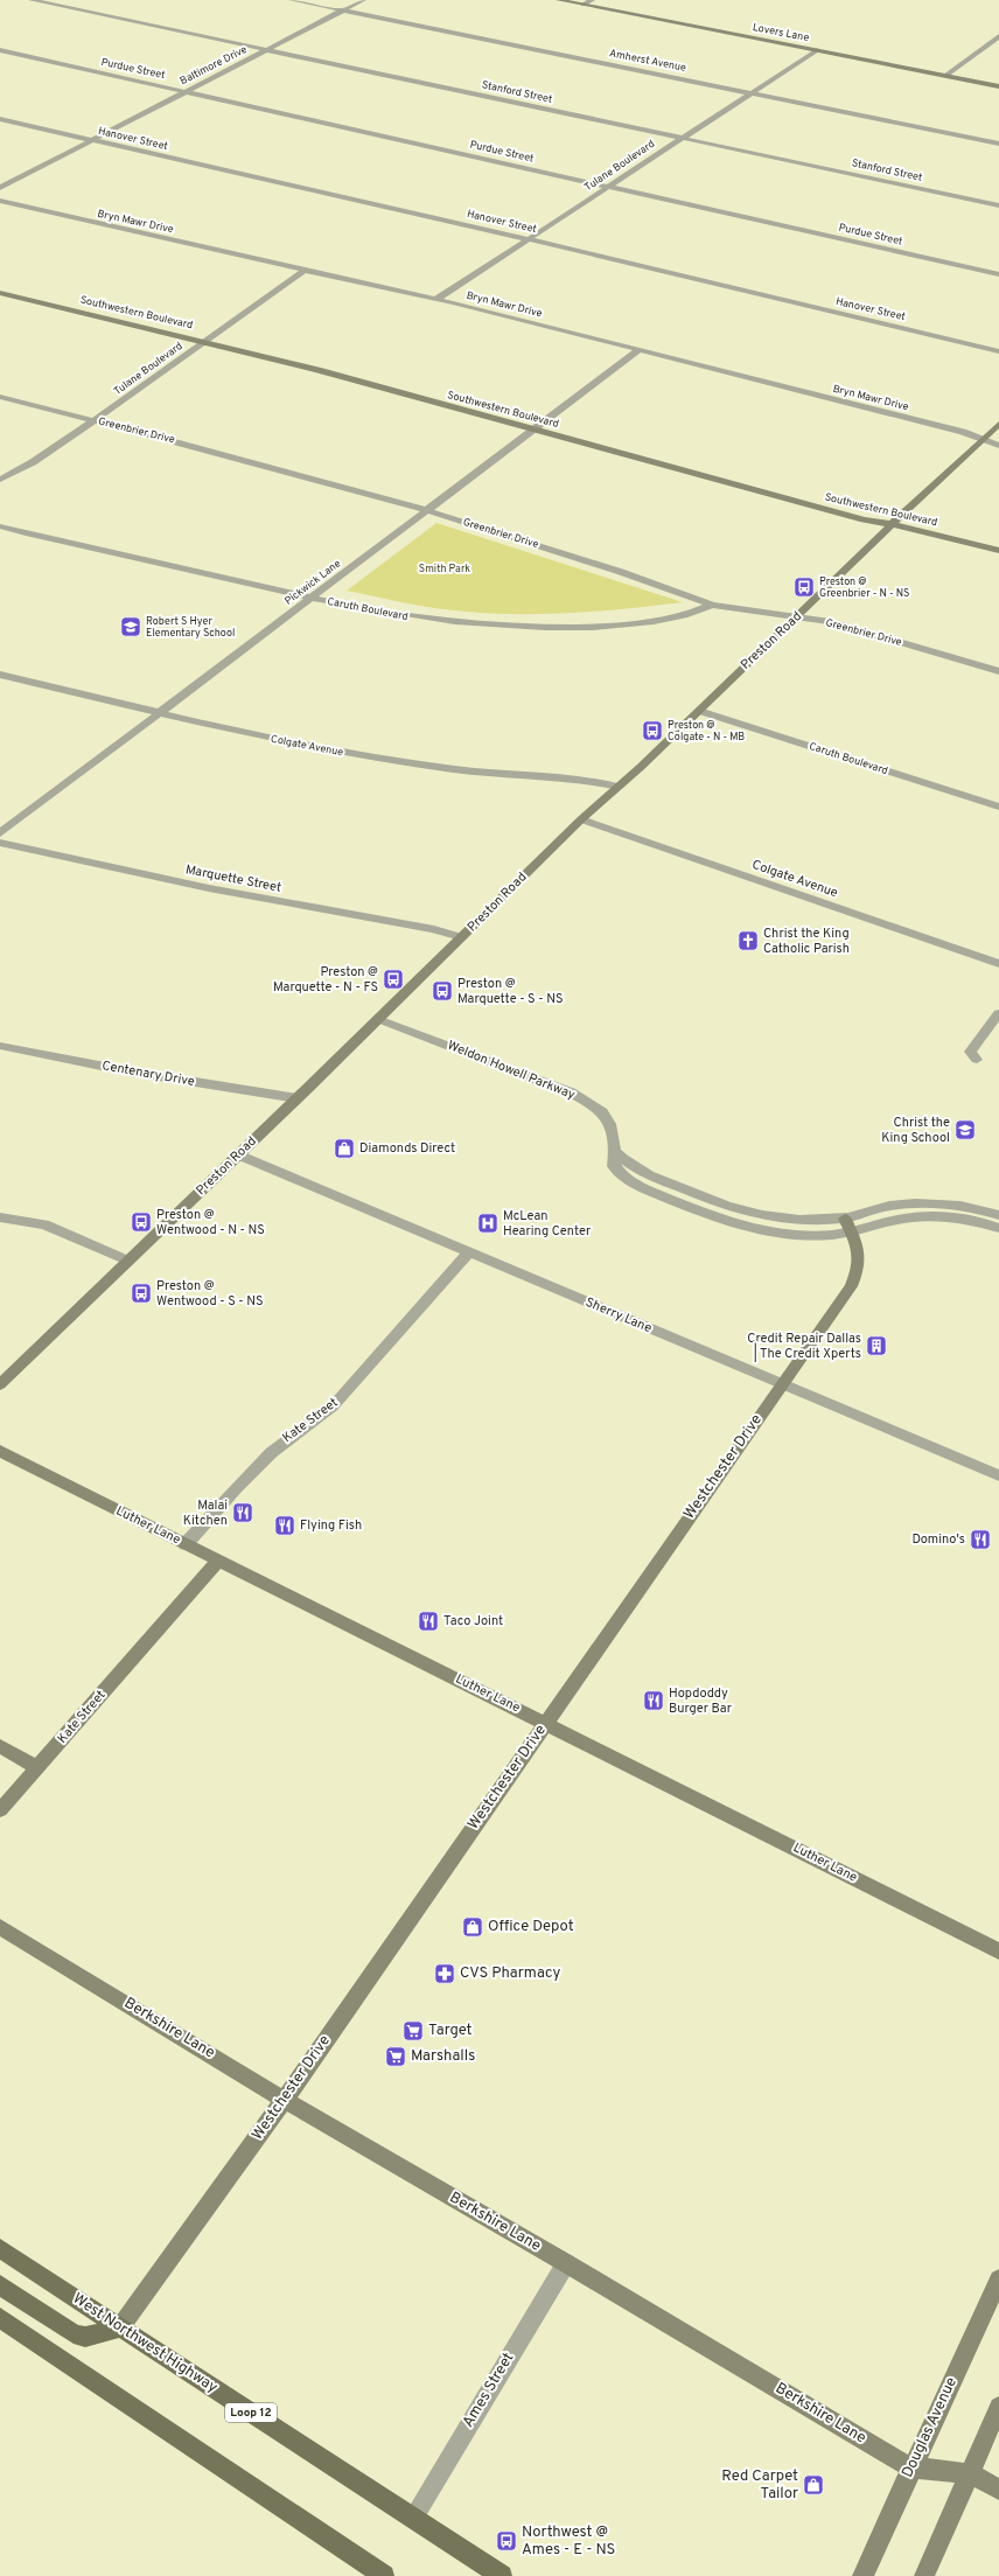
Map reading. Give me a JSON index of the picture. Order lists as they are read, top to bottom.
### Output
{
  "streets": {
    "main road": ["West Northwest Highway", "Loop 12"],
    "street": [
      "Lovers Lane",
      "Amherst Avenue",
      "Baltimore Drive",
      "Purdue Street",
      "Stanford Street",
      "Hanover Street",
      "Tulane Boulevard",
      "Bryn Mawr Drive",
      "Southwestern Boulevard",
      "Greenbrier Drive",
      "Pickwick Lane",
      "Caruth Boulevard",
      "Preston Road",
      "Colgate Avenue",
      "Marquette Street",
      "Weldon Howell Parkway",
      "Centenary Drive",
      "Sherry Lane",
      "Kate Street",
      "Westchester Drive",
      "Luther Lane",
      "Berkshire Lane",
      "Ames Street",
      "Douglas Avenue"
    ]
  },
  "crossings": [
    ["Lovers Lane", "Tulane Boulevard"],
    ["Amherst Avenue", "Baltimore Drive"],
    ["Amherst Avenue", "Tulane Boulevard"],
    ["Baltimore Drive", "Purdue Street"],
    ["Baltimore Drive", "Stanford Street"],
    ["Baltimore Drive", "Hanover Street"],
    ["Purdue Street", "Tulane Boulevard"],
    ["Stanford Street", "Tulane Boulevard"],
    ["Hanover Street", "Tulane Boulevard"],
    ["Tulane Boulevard", "Bryn Mawr Drive"],
    ["Tulane Boulevard", "Southwestern Boulevard"],
    ["Tulane Boulevard", "Greenbrier Drive"],
    ["Bryn Mawr Drive", "Pickwick Lane"],
    ["Bryn Mawr Drive", "Preston Road"],
    ["Southwestern Boulevard", "Pickwick Lane"],
    ["Southwestern Boulevard", "Preston Road"],
    ["Greenbrier Drive", "Pickwick Lane"],
    ["Greenbrier Drive", "Caruth Boulevard"],
    ["Greenbrier Drive", "Preston Road"],
    ["Pickwick Lane", "Caruth Boulevard"],
    ["Pickwick Lane", "Colgate Avenue"],
    ["Caruth Boulevard", "Preston Road"],
    ["Preston Road", "Colgate Avenue"],
    ["Preston Road", "Marquette Street"],
    ["Preston Road", "Weldon Howell Parkway"],
    ["Preston Road", "Centenary Drive"],
    ["Preston Road", "Sherry Lane"],
    ["Weldon Howell Parkway", "Westchester Drive"],
    ["Sherry Lane", "Kate Street"],
    ["Sherry Lane", "Westchester Drive"],
    ["Kate Street", "Luther Lane"],
    ["Westchester Drive", "Luther Lane"],
    ["Westchester Drive", "Berkshire Lane"],
    ["Westchester Drive", "West Northwest Highway"],
    ["Berkshire Lane", "Ames Street"],
    ["Berkshire Lane", "Douglas Avenue"],
    ["West Northwest Highway", "Ames Street"]
  ],
  "parks": ["Smith Park"],
  "places": {
    "bus stop": [
      "Preston @ Greenbrier - N - NS",
      "Preston @ Colgate - N - MB",
      "Preston @ Marquette - N - FS",
      "Preston @ Marquette - S - NS",
      "Preston @ Wentwood - N - NS",
      "Preston @ Wentwood - S - NS",
      "Northwest @ Ames - E - NS"
    ],
    "school or university": ["Robert S Hyer Elementary School", "Christ the King School"],
    "church": ["Christ the King Catholic Parish"],
    "shop": ["Diamonds Direct", "Office Depot", "Red Carpet Tailor"],
    "hospital": ["McLean Hearing Center"],
    "building": ["Credit Repair Dallas | The Credit Xperts"],
    "restaurant": [
      "Malai Kitchen",
      "Flying Fish",
      "Domino's",
      "Taco Joint",
      "Hopdoddy Burger Bar"
    ],
    "pharmacy": ["CVS Pharmacy"],
    "supermarket": ["Target", "Marshalls"]
  }
}
